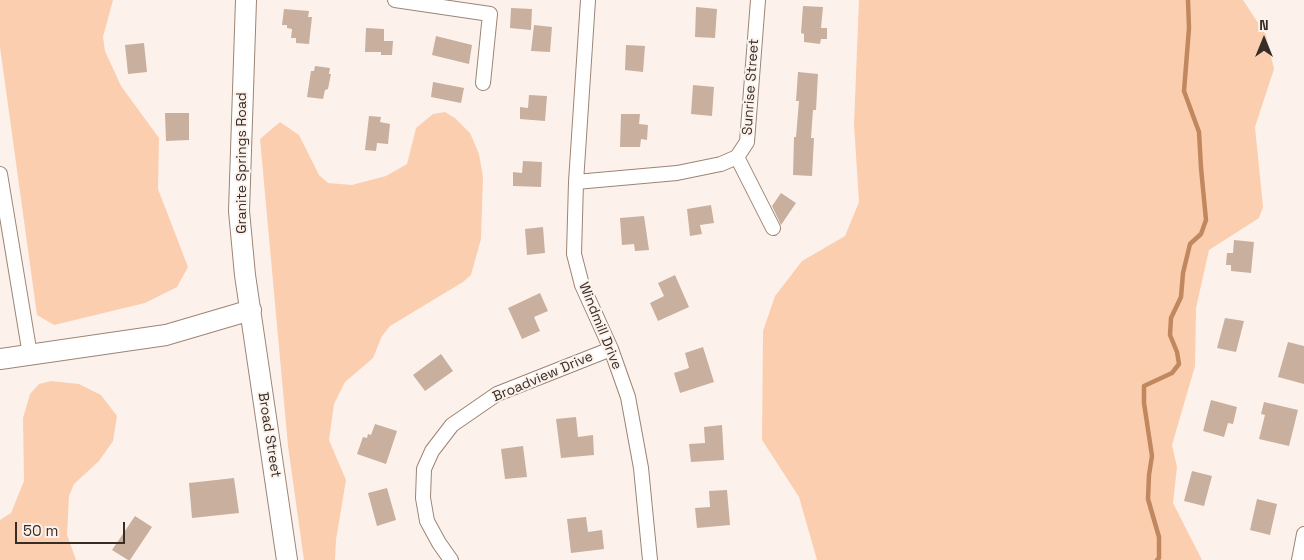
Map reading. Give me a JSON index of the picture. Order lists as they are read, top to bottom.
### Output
{
  "streets": {
    "street": [
      "Sunrise Street",
      "Granite Springs Road",
      "Windmill Drive",
      "Broadview Drive",
      "Broad Street"
    ]
  },
  "crossings": [
    ["Granite Springs Road", "Broad Street"],
    ["Windmill Drive", "Broadview Drive"]
  ],
  "scale_bar": "50 m",
  "north": "top"
}
